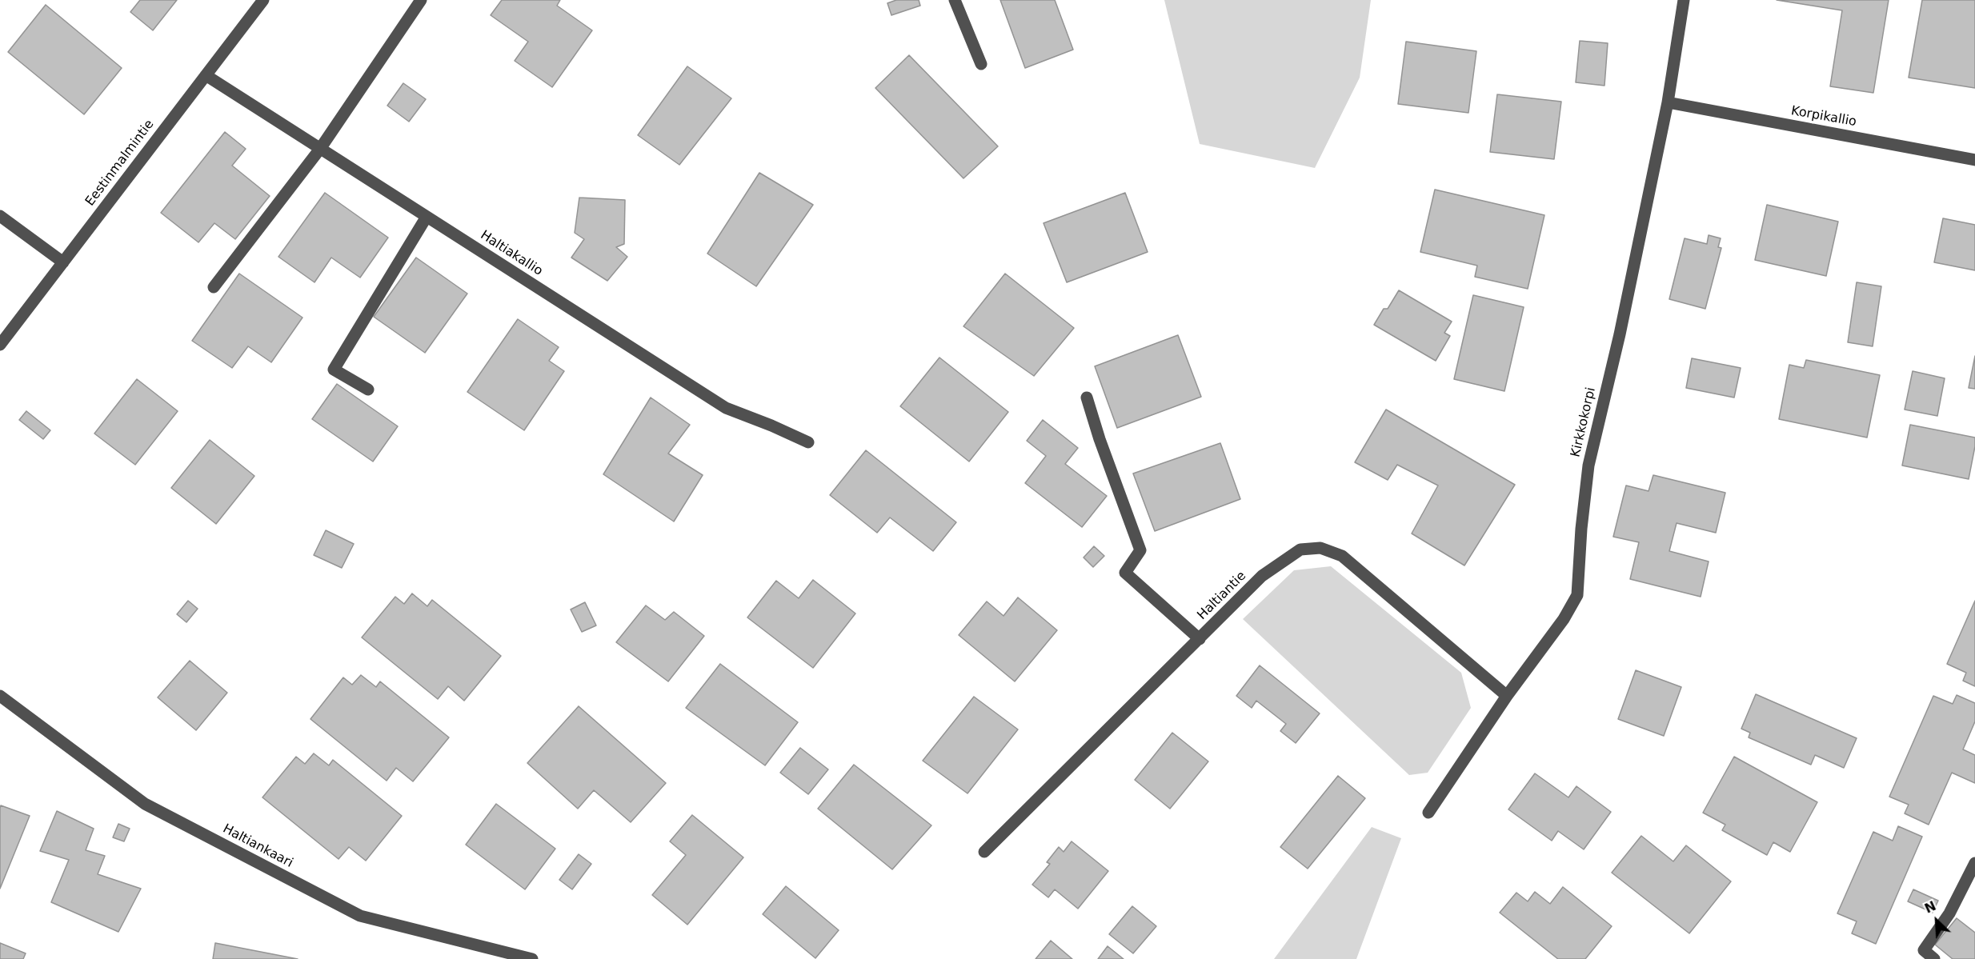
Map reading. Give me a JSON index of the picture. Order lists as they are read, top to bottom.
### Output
{
  "streets": {
    "street": [
      "Korpikallio",
      "Eestinmalmintie",
      "Haltiakallio",
      "Kirkkokorpi",
      "Haltiantie",
      "Haltiankaari"
    ]
  },
  "crossings": [
    ["Korpikallio", "Kirkkokorpi"],
    ["Eestinmalmintie", "Haltiakallio"],
    ["Kirkkokorpi", "Haltiantie"]
  ],
  "north": "top left"
}
